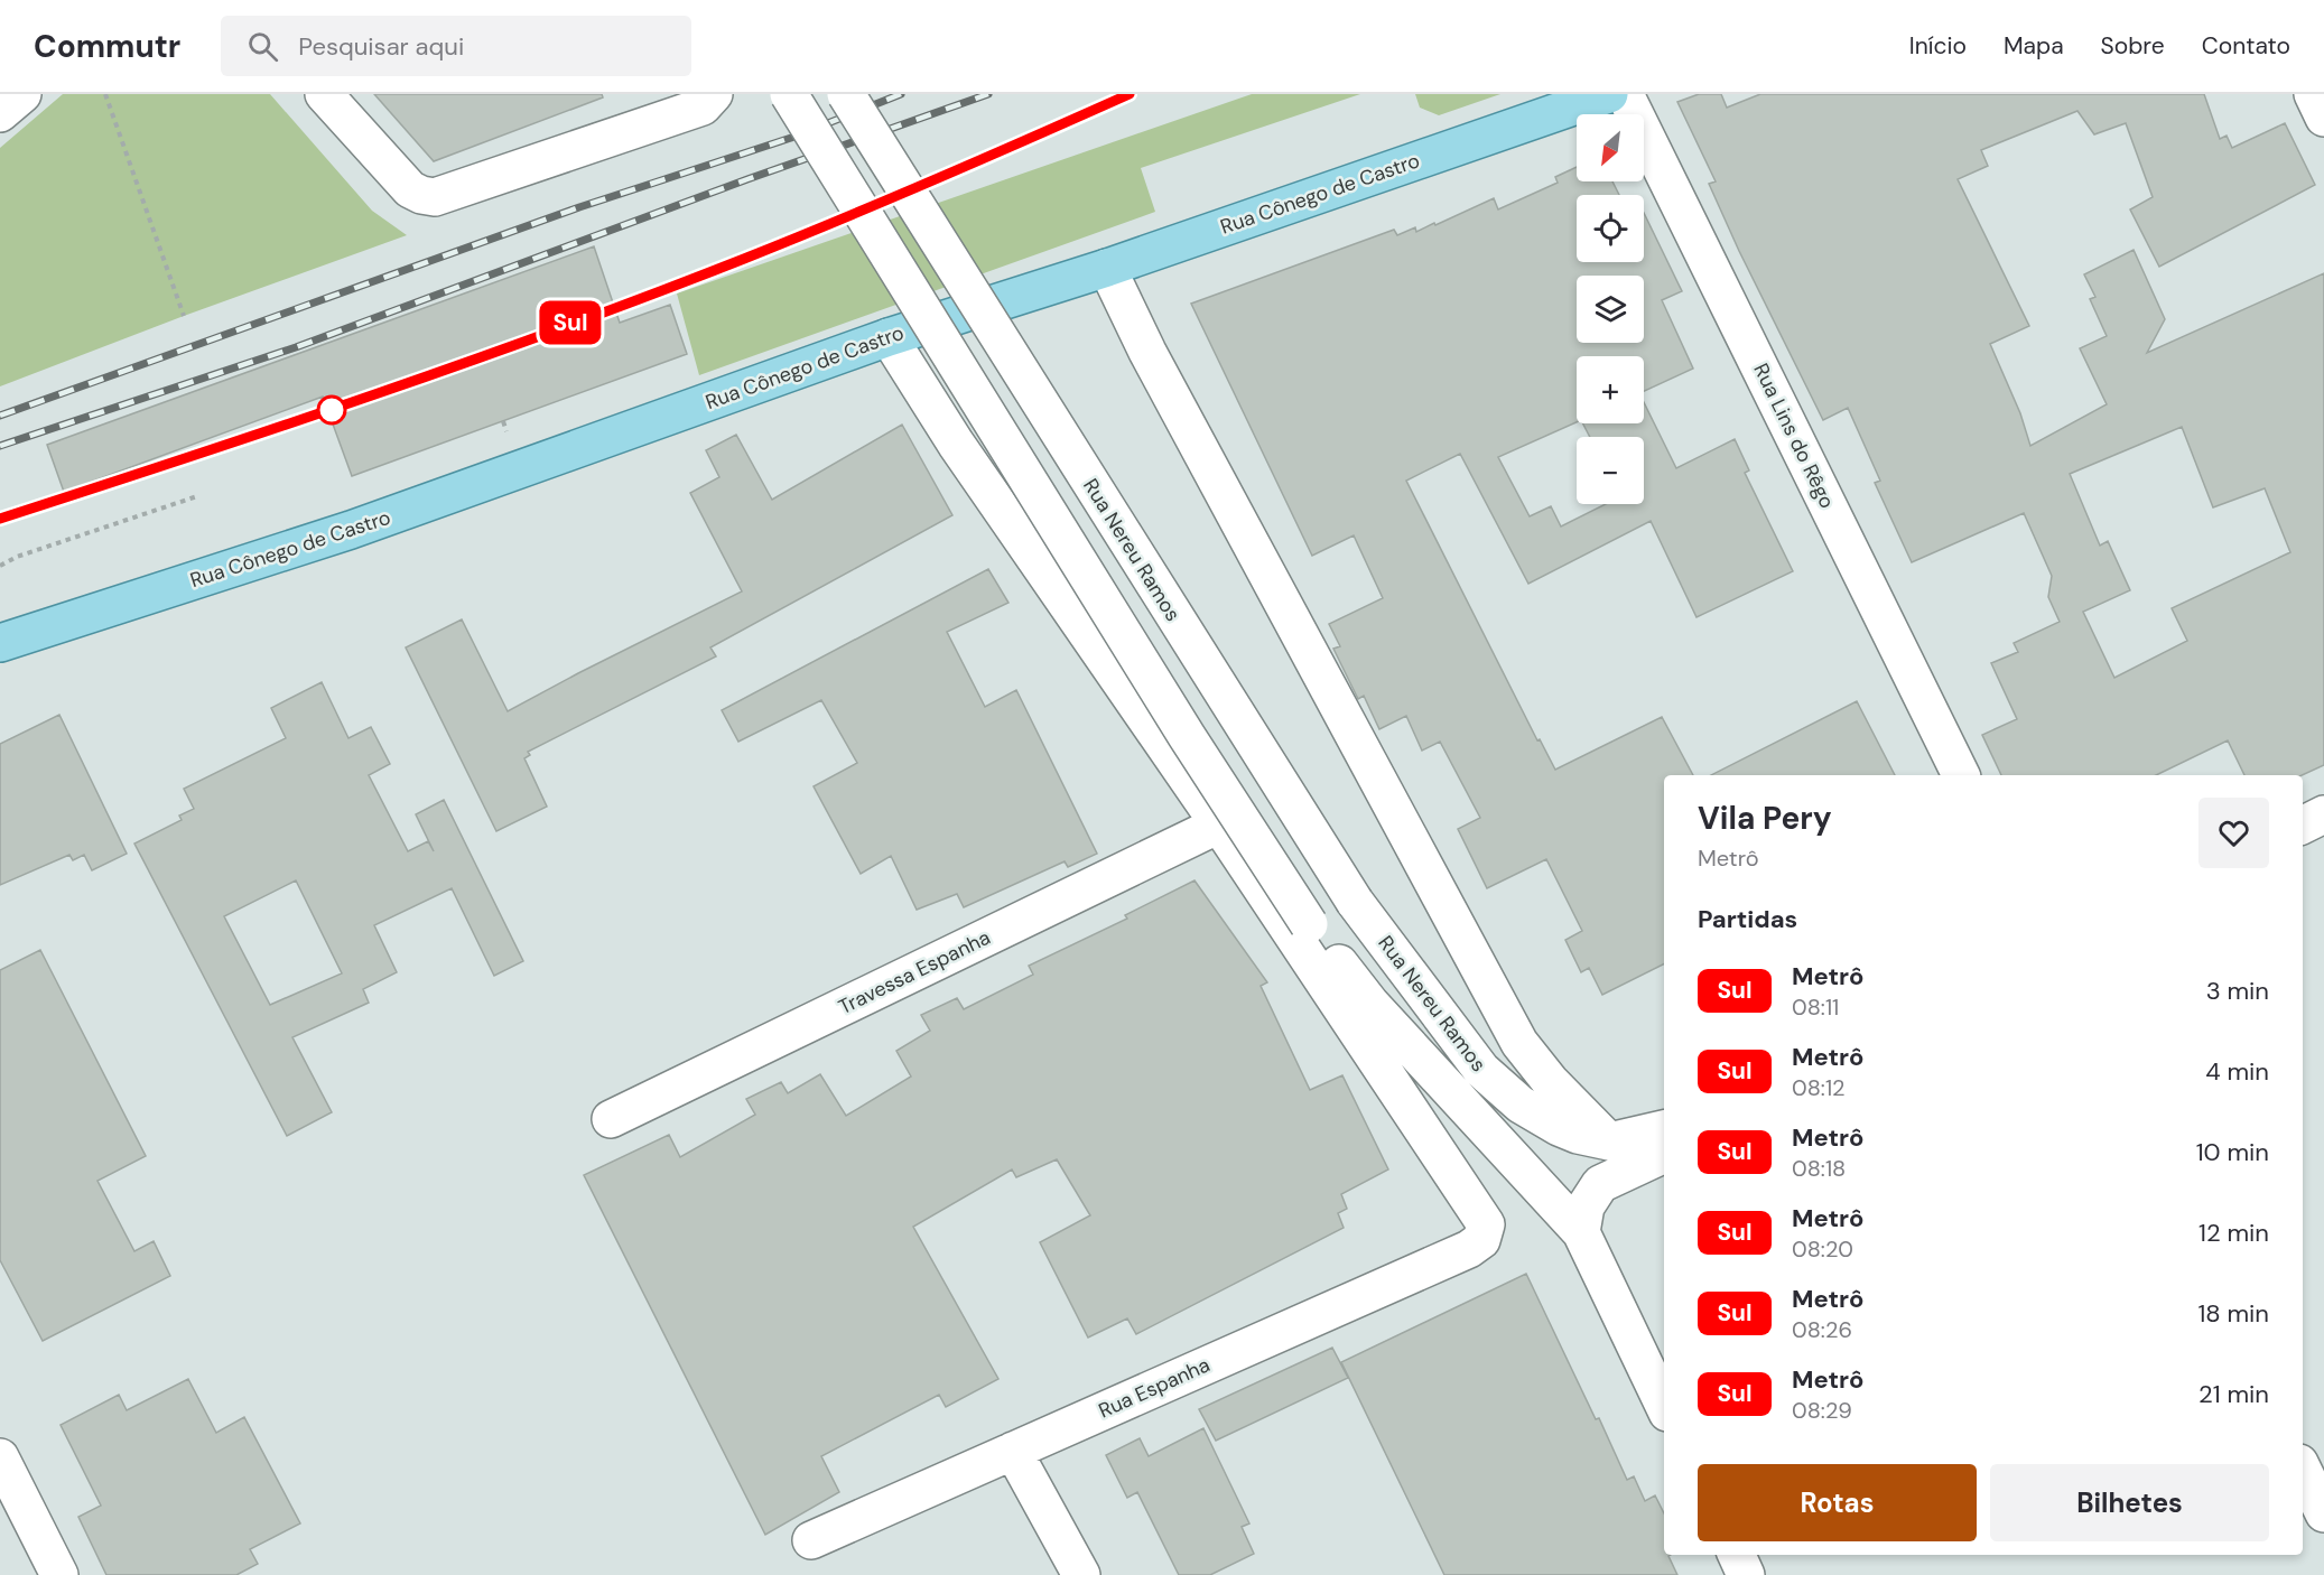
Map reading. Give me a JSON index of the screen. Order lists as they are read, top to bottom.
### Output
{
  "streets": {
    "main road": ["Rua Cônego de Castro"],
    "street": [
      "Rua Lins do Rêgo",
      "Rua Nereu Ramos",
      "Travessa Espanha",
      "Rua Espanha"
    ]
  },
  "crossings": [
    ["Travessa Espanha", "Rua Espanha"]
  ],
  "lines": ["metro line Sul"],
  "north": "bottom left",
  "page": {
    "header": "Commutr",
    "search": "Pesquisar aqui",
    "nav": [
      "Início",
      "Mapa",
      "Sobre",
      "Contato"
    ],
    "on_map": "Sul",
    "map_buttons": ["+", "−"],
    "heading": [
      ["Vila Pery", "Metrô"],
      "Partidas"
    ],
    "list": [
      {
        "mark": "Sul",
        "name": "Metrô",
        "note": "08:11",
        "value": "3 min"
      },
      {
        "mark": "Sul",
        "name": "Metrô",
        "note": "08:12",
        "value": "4 min"
      },
      {
        "mark": "Sul",
        "name": "Metrô",
        "note": "08:18",
        "value": "10 min"
      },
      {
        "mark": "Sul",
        "name": "Metrô",
        "note": "08:20",
        "value": "12 min"
      },
      {
        "mark": "Sul",
        "name": "Metrô",
        "note": "08:26",
        "value": "18 min"
      },
      {
        "mark": "Sul",
        "name": "Metrô",
        "note": "08:29",
        "value": "21 min"
      }
    ],
    "buttons": ["Rotas", "Bilhetes"]
  }
}
